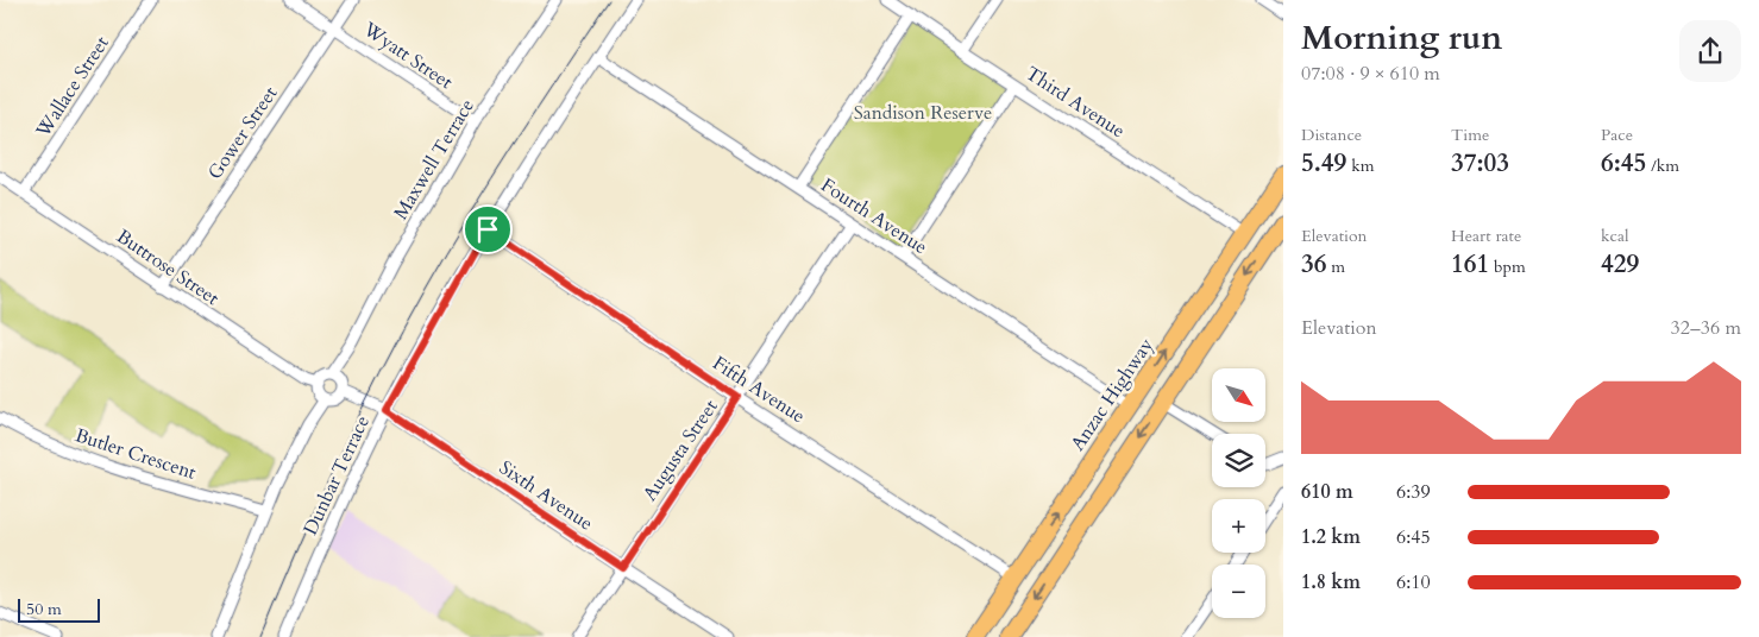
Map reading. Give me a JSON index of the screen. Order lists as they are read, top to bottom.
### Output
{
  "streets": {
    "highway": ["Anzac Highway"],
    "street": [
      "Wyatt Street",
      "Wallace Street",
      "Third Avenue",
      "Gower Street",
      "Maxwell Terrace",
      "Fourth Avenue",
      "Buttrose Street",
      "Fifth Avenue",
      "Augusta Street",
      "Butler Crescent",
      "Dunbar Terrace",
      "Sixth Avenue"
    ]
  },
  "crossings": [
    ["Wyatt Street", "Gower Street"],
    ["Wyatt Street", "Maxwell Terrace"],
    ["Wallace Street", "Buttrose Street"],
    ["Third Avenue", "Anzac Highway"],
    ["Gower Street", "Buttrose Street"],
    ["Maxwell Terrace", "Buttrose Street"],
    ["Maxwell Terrace", "Sixth Avenue"],
    ["Fourth Avenue", "Anzac Highway"],
    ["Fourth Avenue", "Augusta Street"],
    ["Fourth Avenue", "Dunbar Terrace"],
    ["Buttrose Street", "Sixth Avenue"],
    ["Fifth Avenue", "Anzac Highway"],
    ["Fifth Avenue", "Augusta Street"],
    ["Fifth Avenue", "Dunbar Terrace"],
    ["Augusta Street", "Sixth Avenue"],
    ["Dunbar Terrace", "Sixth Avenue"]
  ],
  "parks": ["Sandison Reserve"],
  "scale_bar": "50 m",
  "north": "bottom right",
  "page": {
    "heading": ["Morning run", "07:08 · 9 × 610 m"],
    "stats": [
      ["Distance", "5.49 km"],
      ["Time", "37:03"],
      ["Pace", "6:45 /km"],
      ["Elevation", "36 m"],
      ["Heart rate", "161 bpm"],
      ["kcal", "429"]
    ],
    "chart": ["Elevation", "32–36 m"],
    "map_buttons": ["+", "−"],
    "list": [
      {
        "name": "610 m",
        "note": "6:39"
      },
      {
        "name": "1.2 km",
        "note": "6:45"
      },
      {
        "name": "1.8 km",
        "note": "6:10"
      }
    ],
    "scale": "50 m"
  }
}
